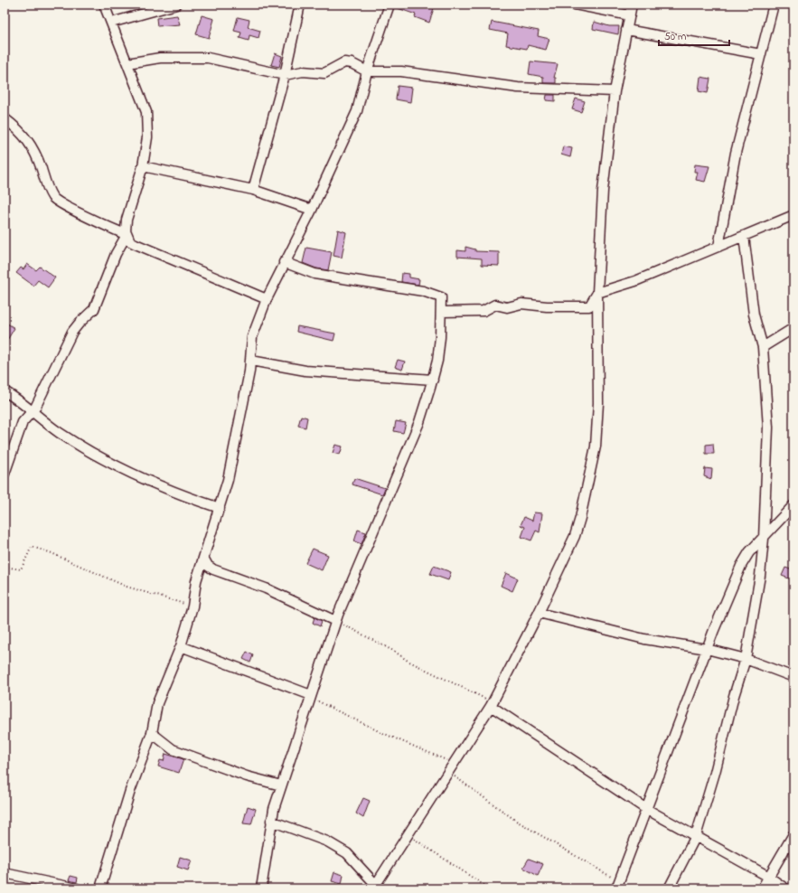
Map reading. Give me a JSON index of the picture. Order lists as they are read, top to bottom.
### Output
{
  "scale_bar": "50 m"
}
